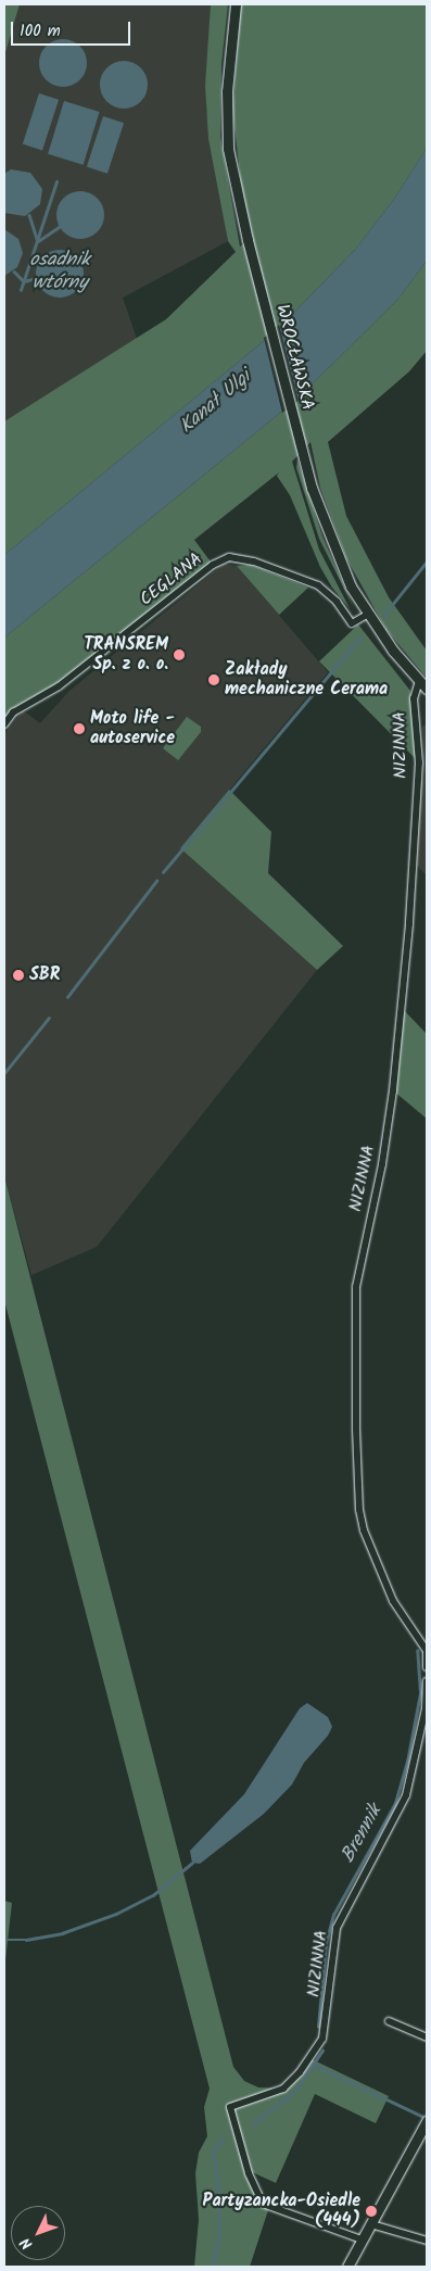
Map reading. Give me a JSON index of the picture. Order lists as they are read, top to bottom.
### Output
{
  "streets": {
    "main road": ["WROCŁAWSKA"],
    "street": ["CEGLANA", "NIZINNA"]
  },
  "crossings": [
    ["WROCŁAWSKA", "CEGLANA"],
    ["WROCŁAWSKA", "NIZINNA"]
  ],
  "water": ["osadnik wtórny", "Kanał Ulgi", "Brennik"],
  "places": [
    "TRANSREM Sp. z o. o.",
    "Zakłady mechaniczne Cerama",
    "Moto life - autoservice",
    "SBR",
    "Partyzancka-Osiedle (444)"
  ],
  "scale_bar": "100 m",
  "north": "bottom left"
}
